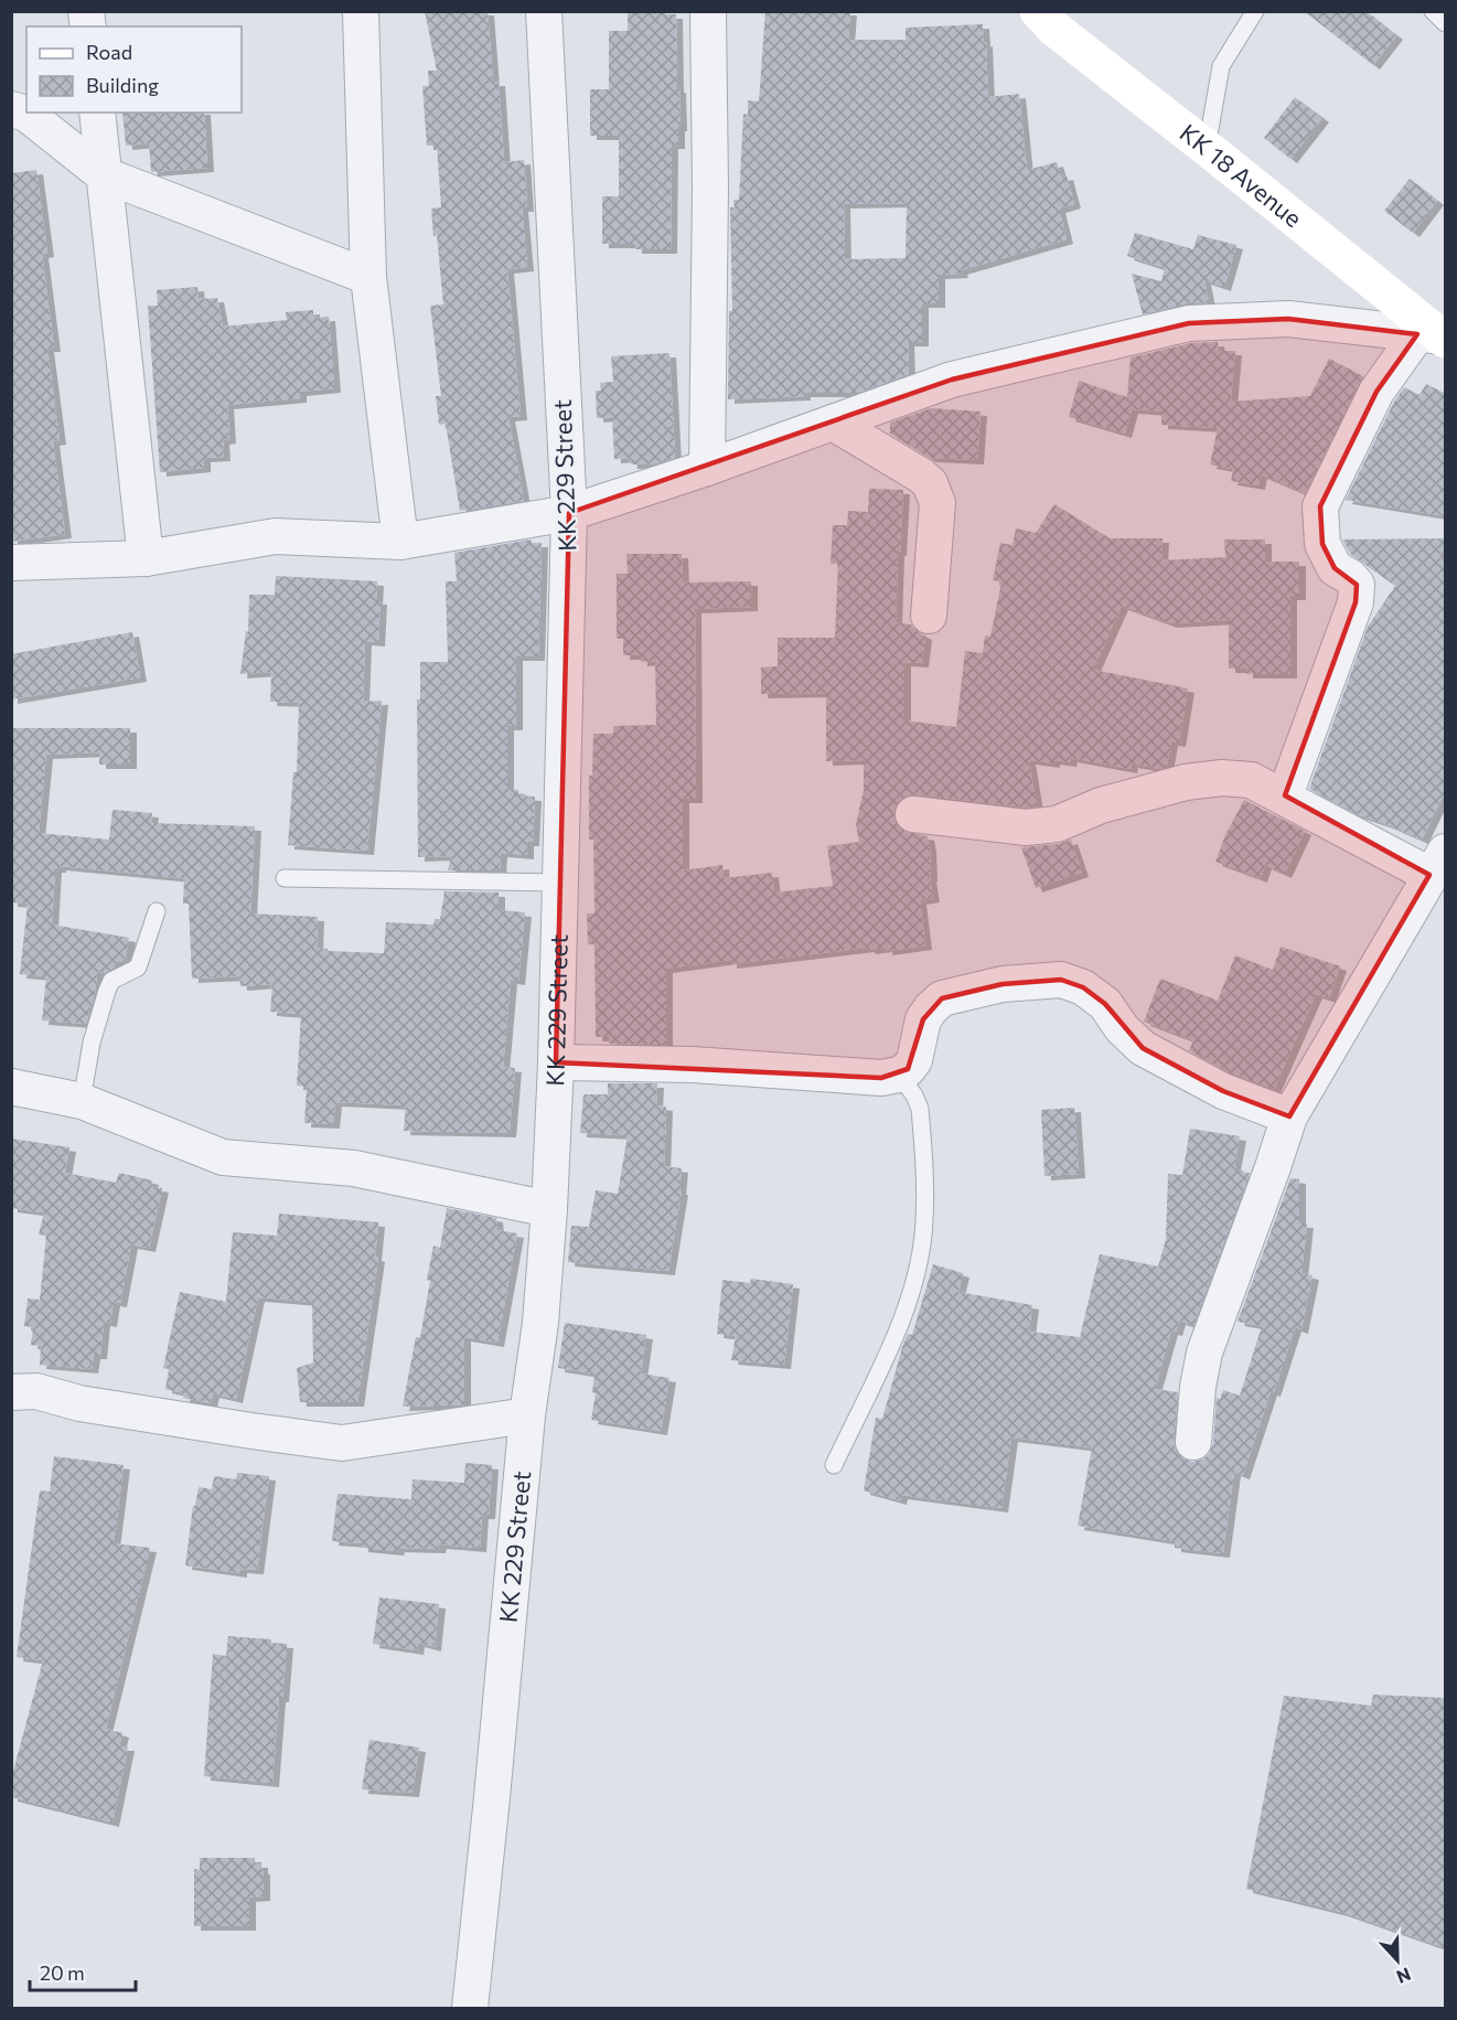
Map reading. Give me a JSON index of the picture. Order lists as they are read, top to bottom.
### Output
{
  "streets": {
    "main road": ["KK 18 Avenue"],
    "street": ["KK 229 Street"]
  },
  "legend": ["Road", "Building"],
  "scale_bar": "20 m",
  "north": "bottom"
}
